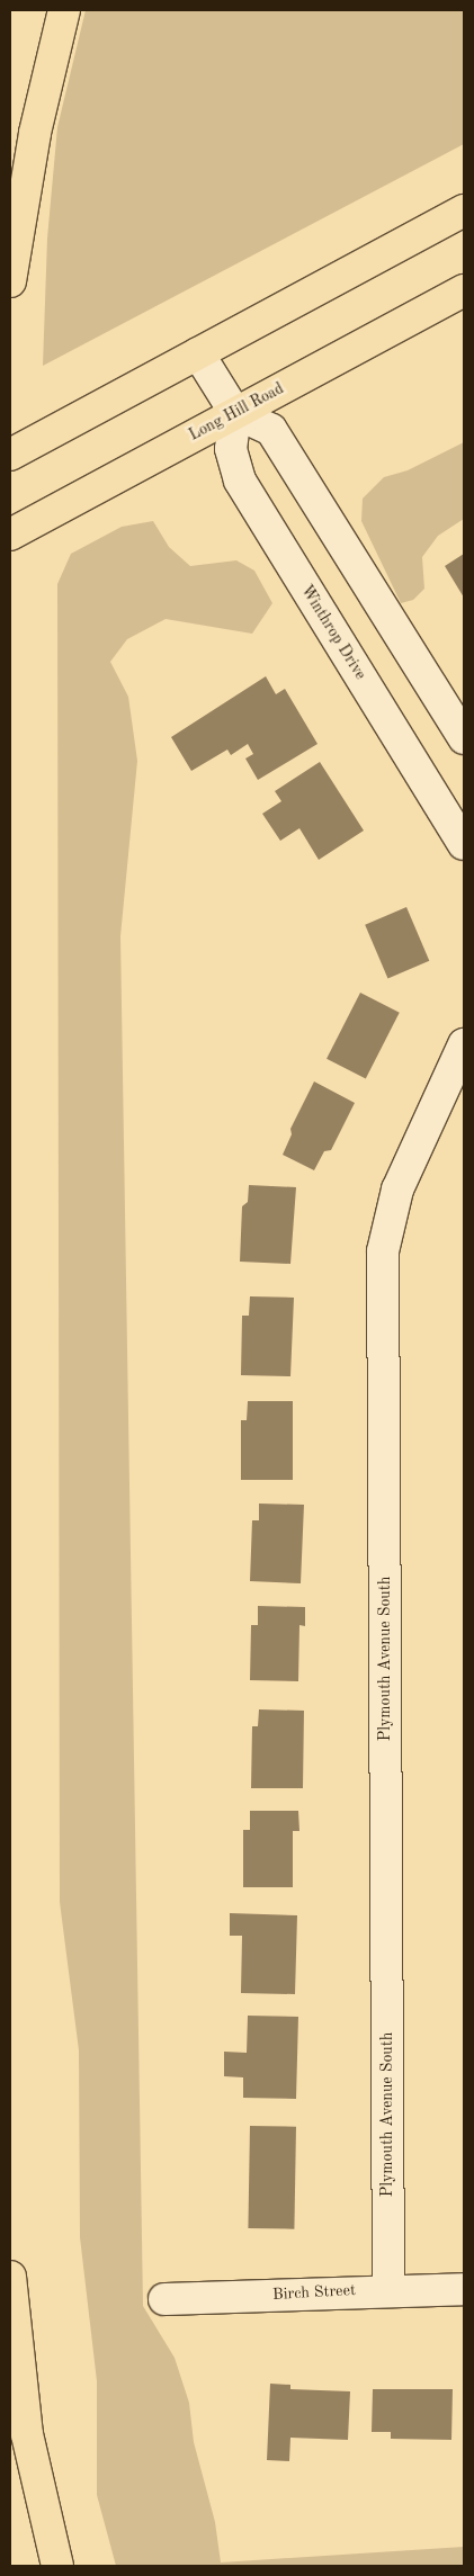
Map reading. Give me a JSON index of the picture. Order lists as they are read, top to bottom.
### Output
{
  "streets": {
    "highway": ["Long Hill Road"],
    "street": ["Winthrop Drive", "Plymouth Avenue South", "Birch Street"]
  },
  "crossings": [
    ["Long Hill Road", "Winthrop Drive"],
    ["Plymouth Avenue South", "Birch Street"]
  ]
}
